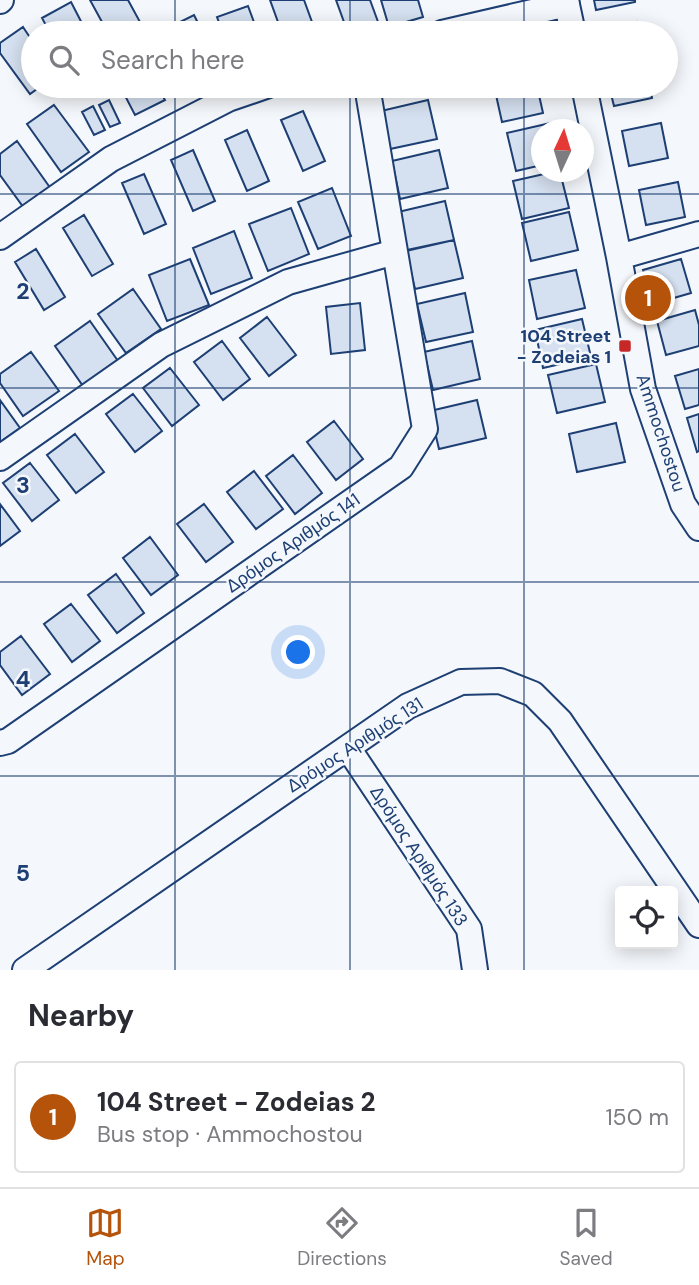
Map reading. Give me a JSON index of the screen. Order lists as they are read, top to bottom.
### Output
{
  "streets": {
    "street": [
      "Ammochostou",
      "Δρόμος Αριθμός 141",
      "Δρόμος Αριθμός 131",
      "Δρόμος Αριθμός 133"
    ]
  },
  "crossings": [
    ["Δρόμος Αριθμός 131", "Δρόμος Αριθμός 133"]
  ],
  "places": {
    "transit": ["104 Street - Zodeias 1"]
  },
  "north": "top",
  "page": {
    "search": "Search here",
    "pins": "1",
    "heading": "Nearby",
    "list": [
      {
        "mark": "1",
        "name": "104 Street - Zodeias 2",
        "note": "Bus stop · Ammochostou",
        "value": "150 m"
      }
    ],
    "nav": ["Map", "Directions", "Saved"]
  },
  "grid": {
    "rows": [
      "2",
      "3",
      "4",
      "5"
    ]
  }
}
